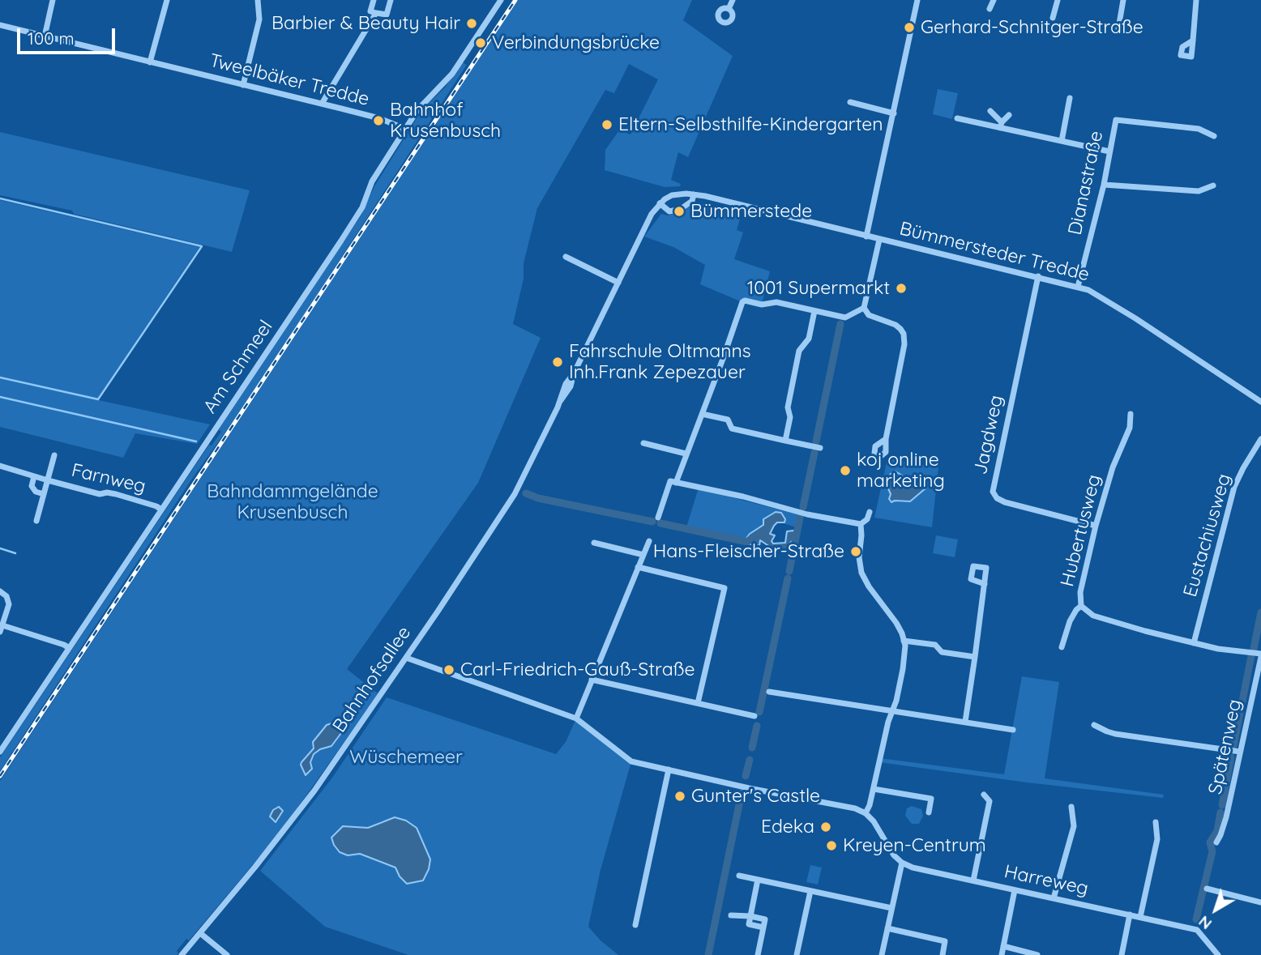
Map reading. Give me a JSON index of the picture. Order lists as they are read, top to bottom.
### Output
{
  "streets": {
    "street": [
      "Tweelbäker Tredde",
      "Dianastraße",
      "Bümmersteder Tredde",
      "Am Schmeel",
      "Jagdweg",
      "Farnweg",
      "Hubertusweg",
      "Eustachiusweg",
      "Bahnhofsallee",
      "Spätenweg",
      "Harreweg"
    ]
  },
  "crossings": [
    ["Tweelbäker Tredde", "Am Schmeel"],
    ["Dianastraße", "Bümmersteder Tredde"],
    ["Bümmersteder Tredde", "Jagdweg"],
    ["Bümmersteder Tredde", "Bahnhofsallee"],
    ["Am Schmeel", "Farnweg"],
    ["Jagdweg", "Hubertusweg"],
    ["Hubertusweg", "Eustachiusweg"],
    ["Hubertusweg", "Spätenweg"]
  ],
  "parks": ["Bahndammgelände Krusenbusch", "Wüschemeer"],
  "places": [
    "Barbier & Beauty Hair",
    "Gerhard-Schnitger-Straße",
    "Verbindungsbrücke",
    "Bahnhof Krusenbusch",
    "Eltern-Selbsthilfe-Kindergarten",
    "Bümmerstede",
    "1001 Supermarkt",
    "Fahrschule Oltmanns Inh.Frank Zepezauer",
    "koj online marketing",
    "Hans-Fleischer-Straße",
    "Carl-Friedrich-Gauß-Straße",
    "Gunter's Castle",
    "Edeka",
    "Kreyen-Centrum"
  ],
  "scale_bar": "100 m",
  "north": "bottom left"
}
